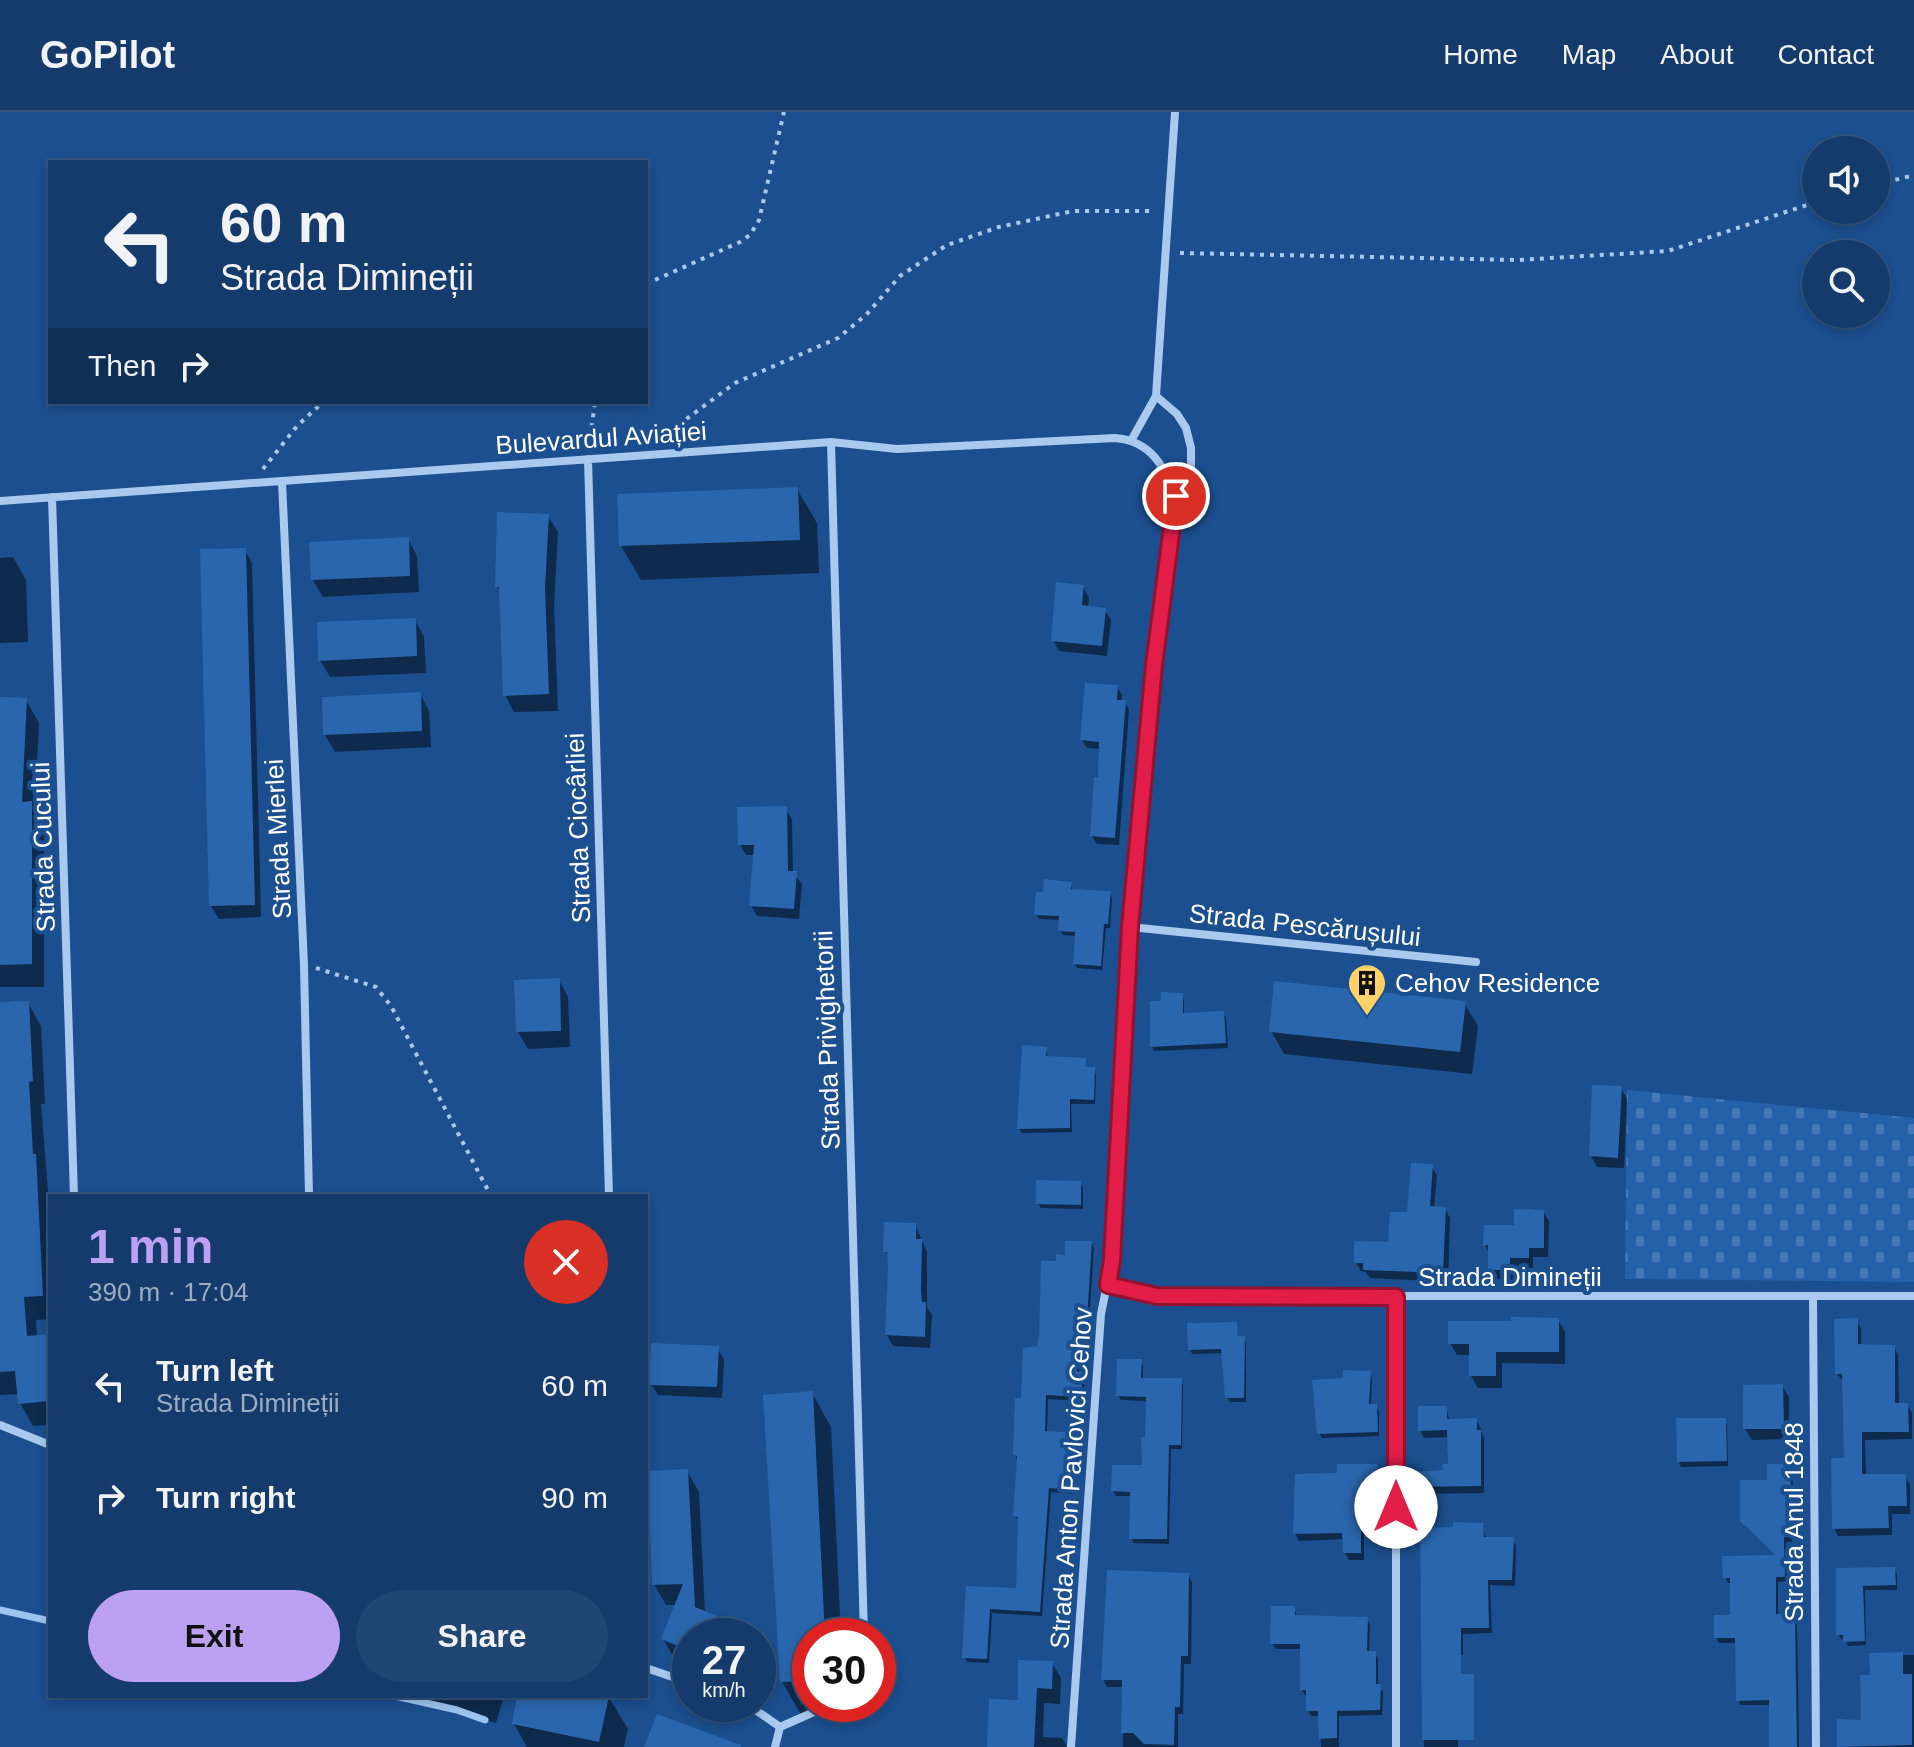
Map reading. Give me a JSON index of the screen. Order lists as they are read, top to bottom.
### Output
{
  "streets": {
    "street": [
      "Bulevardul Aviației",
      "Strada Ciocârliei",
      "Strada Mierlei",
      "Strada Cucului",
      "Strada Pescărușului",
      "Strada Privighetorii",
      "Strada Dimineții",
      "Strada Anton Pavlovici Cehov",
      "Strada Anul 1848"
    ]
  },
  "crossings": [
    ["Bulevardul Aviației", "Strada Ciocârliei"],
    ["Bulevardul Aviației", "Strada Mierlei"],
    ["Bulevardul Aviației", "Strada Cucului"],
    ["Bulevardul Aviației", "Strada Privighetorii"],
    ["Strada Pescărușului", "Strada Anton Pavlovici Cehov"],
    ["Strada Dimineții", "Strada Anton Pavlovici Cehov"],
    ["Strada Dimineții", "Strada Anul 1848"]
  ],
  "places": {
    "building": ["Cehov Residence"]
  },
  "page": {
    "header": "GoPilot",
    "nav": [
      "Home",
      "Map",
      "About",
      "Contact"
    ],
    "turn": ["60 m", "Strada Dimineții"],
    "then": "Then",
    "heading": ["1 min", "390 m · 17:04"],
    "list": [
      {
        "name": "Turn left",
        "note": "Strada Dimineții",
        "value": "60 m"
      },
      {
        "name": "Turn right",
        "value": "90 m"
      }
    ],
    "buttons": ["Exit", "Share"],
    "speed": "27 km/h",
    "limit": "30"
  }
}
